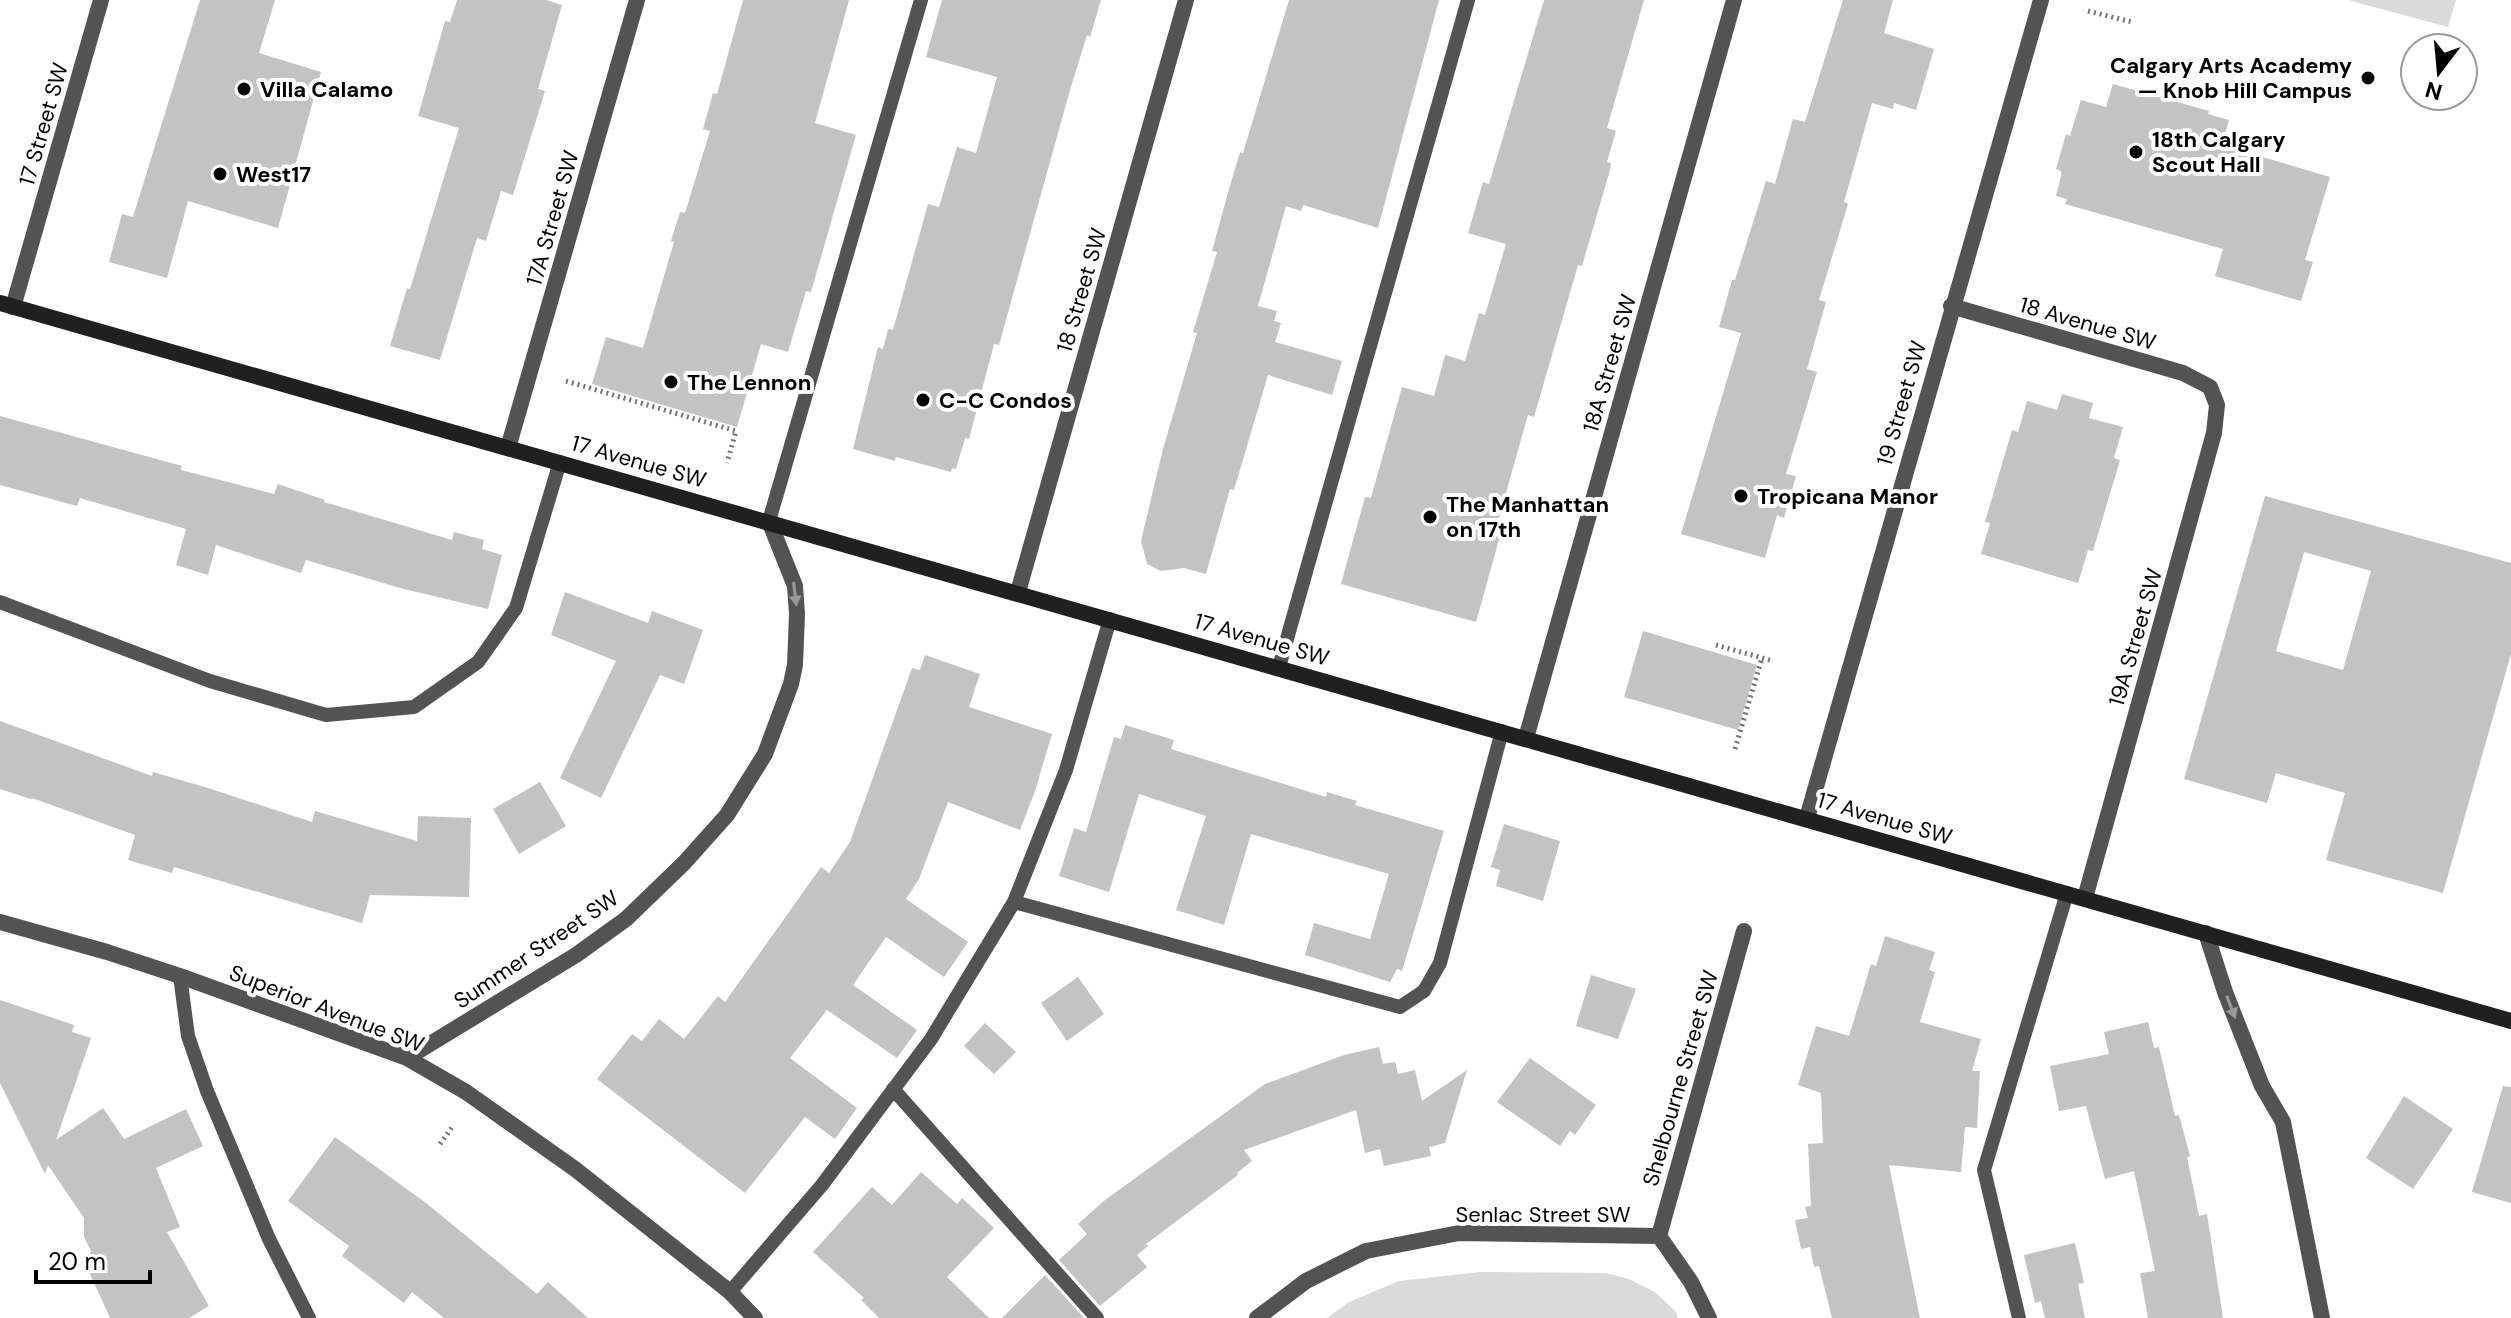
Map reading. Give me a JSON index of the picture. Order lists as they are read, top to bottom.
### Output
{
  "streets": {
    "main road": ["17 Avenue SW"],
    "street": [
      "17 Street SW",
      "17A Street SW",
      "18 Street SW",
      "18 Avenue SW",
      "18A Street SW",
      "19 Street SW",
      "19A Street SW",
      "Summer Street SW",
      "Superior Avenue SW",
      "Shelbourne Street SW",
      "Senlac Street SW"
    ]
  },
  "crossings": [
    ["17 Street SW", "17 Avenue SW"],
    ["17A Street SW", "17 Avenue SW"],
    ["18 Street SW", "17 Avenue SW"],
    ["18 Avenue SW", "19 Street SW"],
    ["18 Avenue SW", "19A Street SW"],
    ["18A Street SW", "17 Avenue SW"],
    ["19 Street SW", "17 Avenue SW"],
    ["17 Avenue SW", "19A Street SW"],
    ["17 Avenue SW", "Summer Street SW"],
    ["Summer Street SW", "Superior Avenue SW"],
    ["Shelbourne Street SW", "Senlac Street SW"]
  ],
  "one_way": ["Summer Street SW"],
  "places": [
    "Calgary Arts Academy — Knob Hill Campus",
    "Villa Calamo",
    "18th Calgary Scout Hall",
    "West17",
    "The Lennon",
    "C-C Condos",
    "Tropicana Manor",
    "The Manhattan on 17th"
  ],
  "scale_bar": "20 m",
  "north": "bottom"
}
